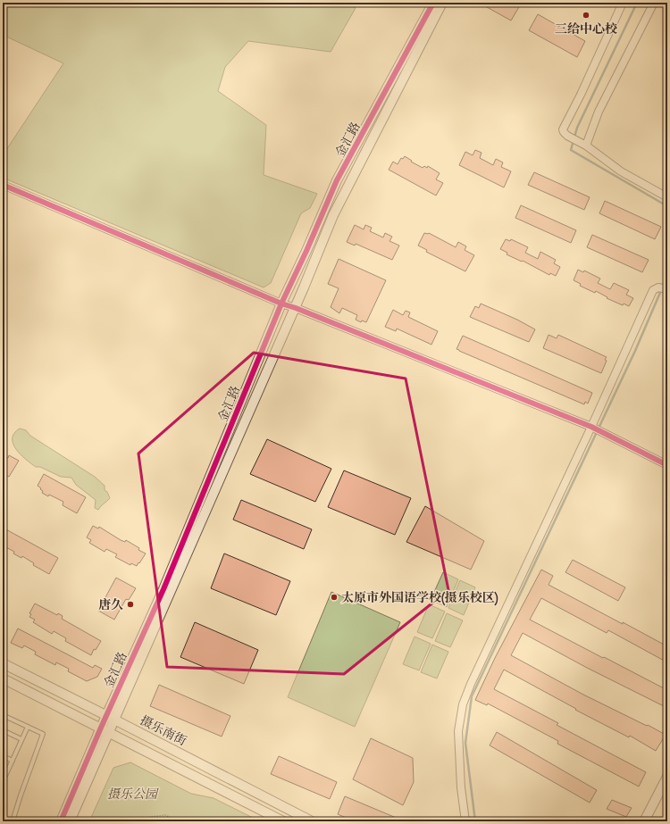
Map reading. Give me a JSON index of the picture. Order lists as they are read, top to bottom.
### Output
{
  "streets": {
    "street": ["金汇路", "摄乐南街"]
  },
  "crossings": [
    ["金汇路", "摄乐南街"]
  ],
  "parks": ["摄乐公园"],
  "places": ["三给中心校", "太原市外国语学校(摄乐校区)", "唐久"]
}
